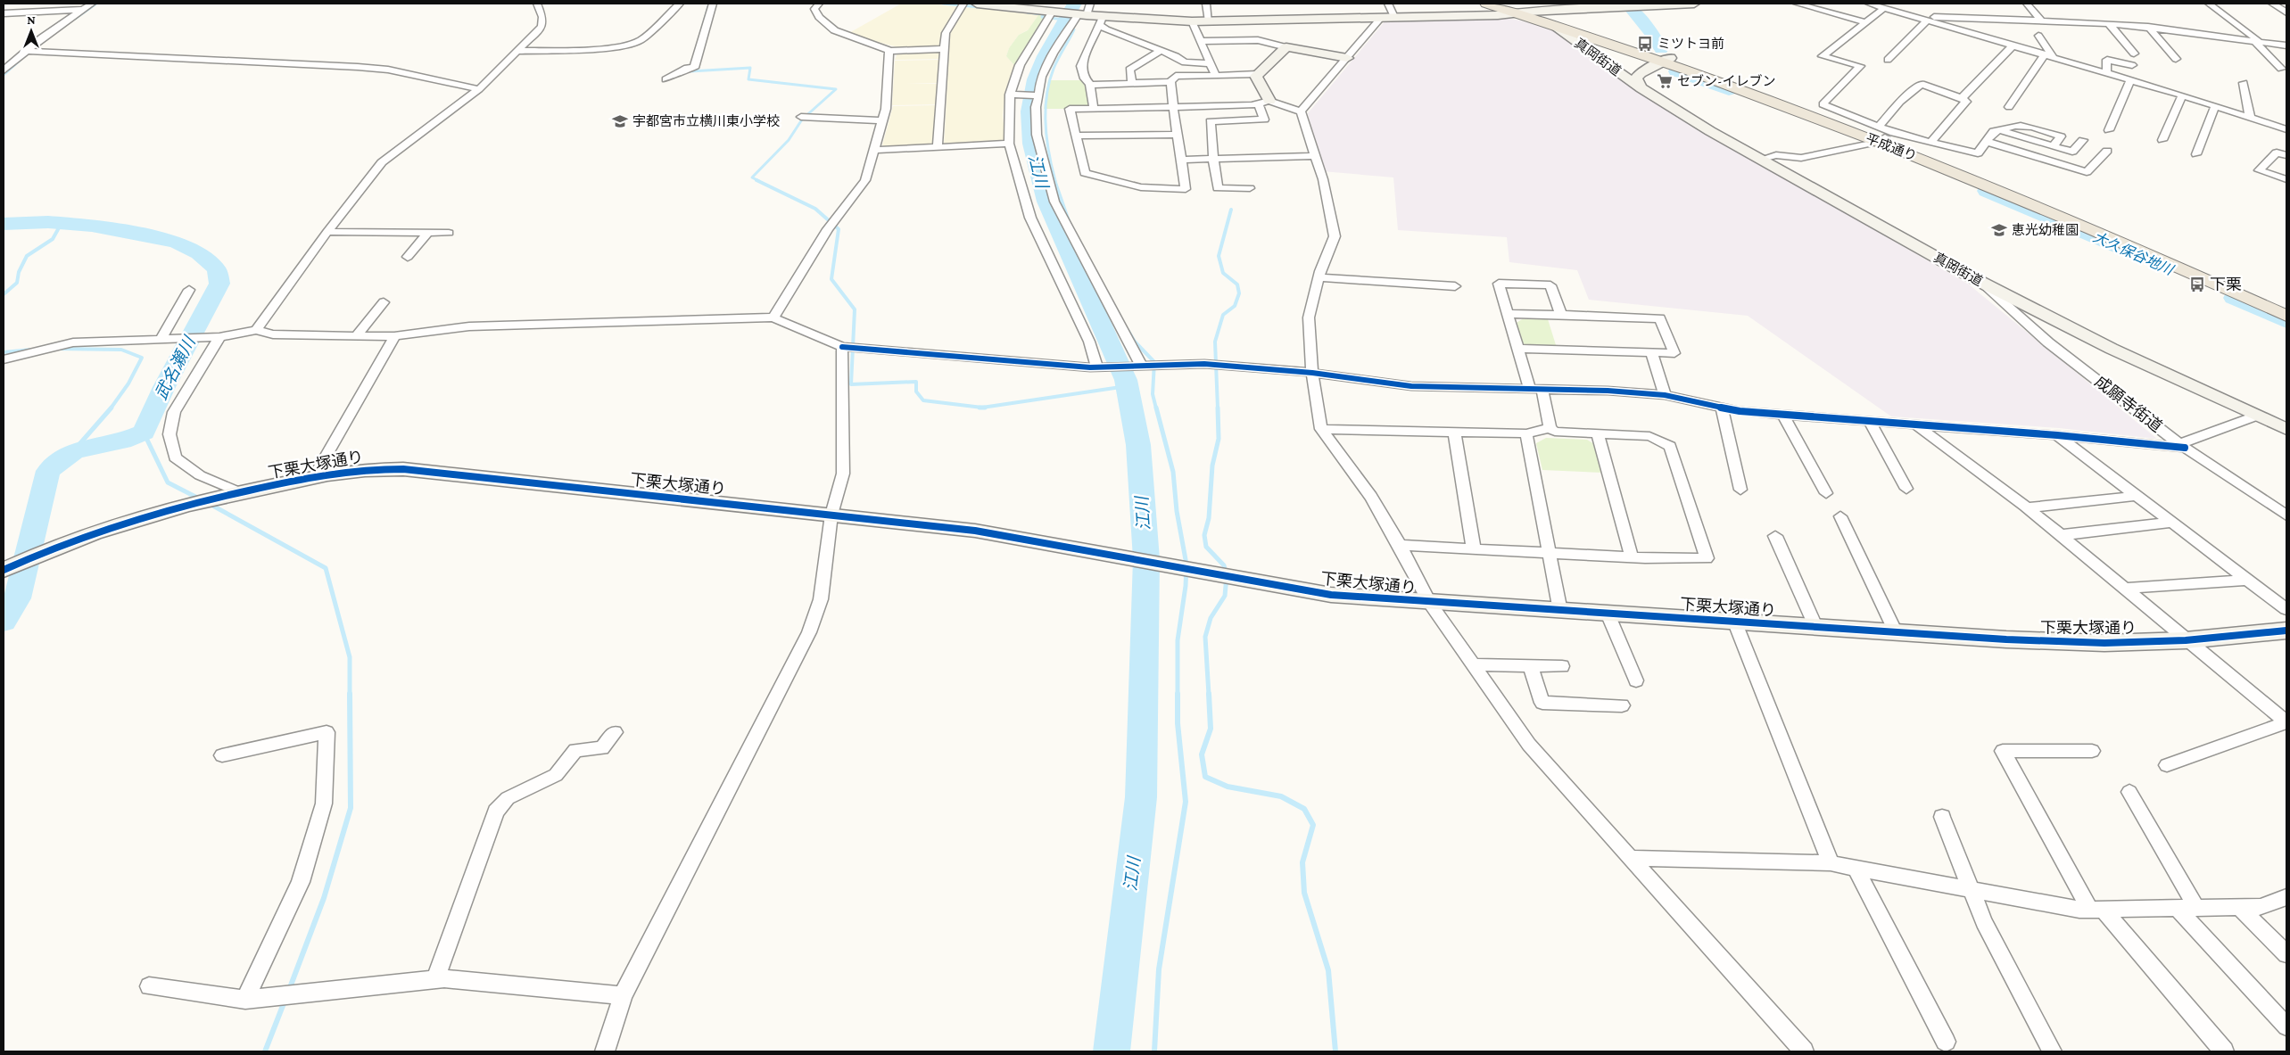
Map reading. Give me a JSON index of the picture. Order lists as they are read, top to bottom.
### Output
{
  "streets": {
    "main road": ["平成通り"],
    "street": ["真岡街道", "成願寺街道", "下栗大塚通り"]
  },
  "crossings": [
    ["真岡街道", "平成通り"],
    ["真岡街道", "成願寺街道"]
  ],
  "water": ["江川", "大久保谷地川", "武名瀬川"],
  "places": {
    "bus stop": ["ミツトヨ前", "下栗"],
    "supermarket": ["セブン-イレブン"],
    "school or university": ["宇都宮市立横川東小学校", "恵光幼稚園"]
  },
  "north": "top"
}
